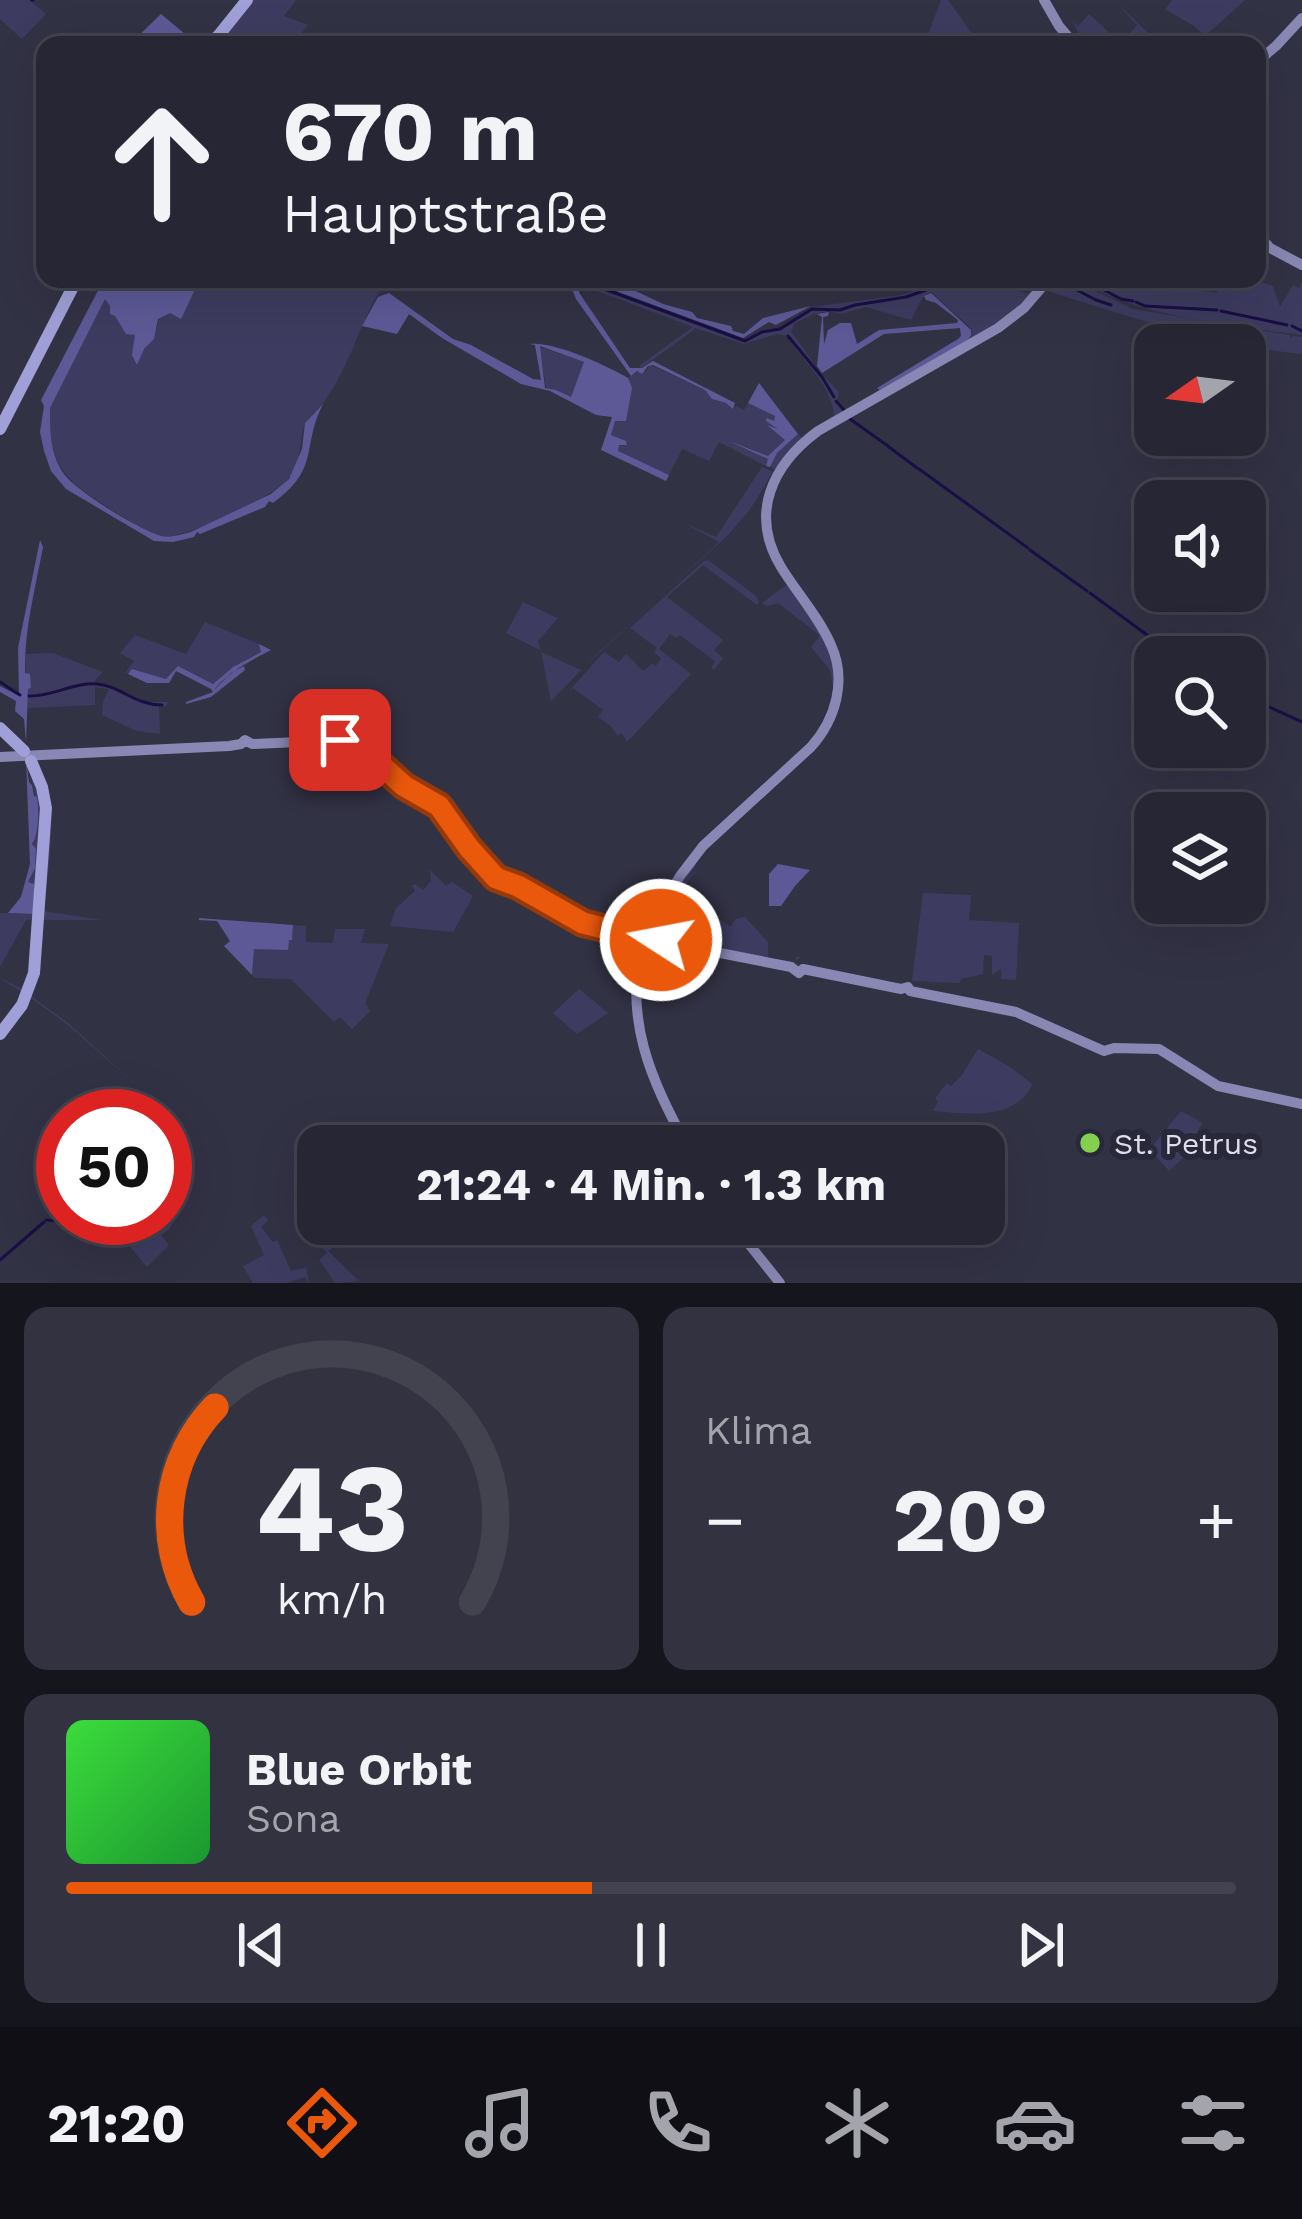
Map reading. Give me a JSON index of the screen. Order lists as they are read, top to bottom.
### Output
{
  "places": ["St. Petrus"],
  "north": "left",
  "page": {
    "turn": ["670 m", "Hauptstraße"],
    "limit": "50",
    "trip": "21:24 · 4 Min. · 1.3 km",
    "tile": "Klima",
    "heat": ["−", "20°", "+"],
    "song": ["Blue Orbit", "Sona"],
    "tabs": "21:20",
    "gauge": ["43", "km/h"]
  }
}
